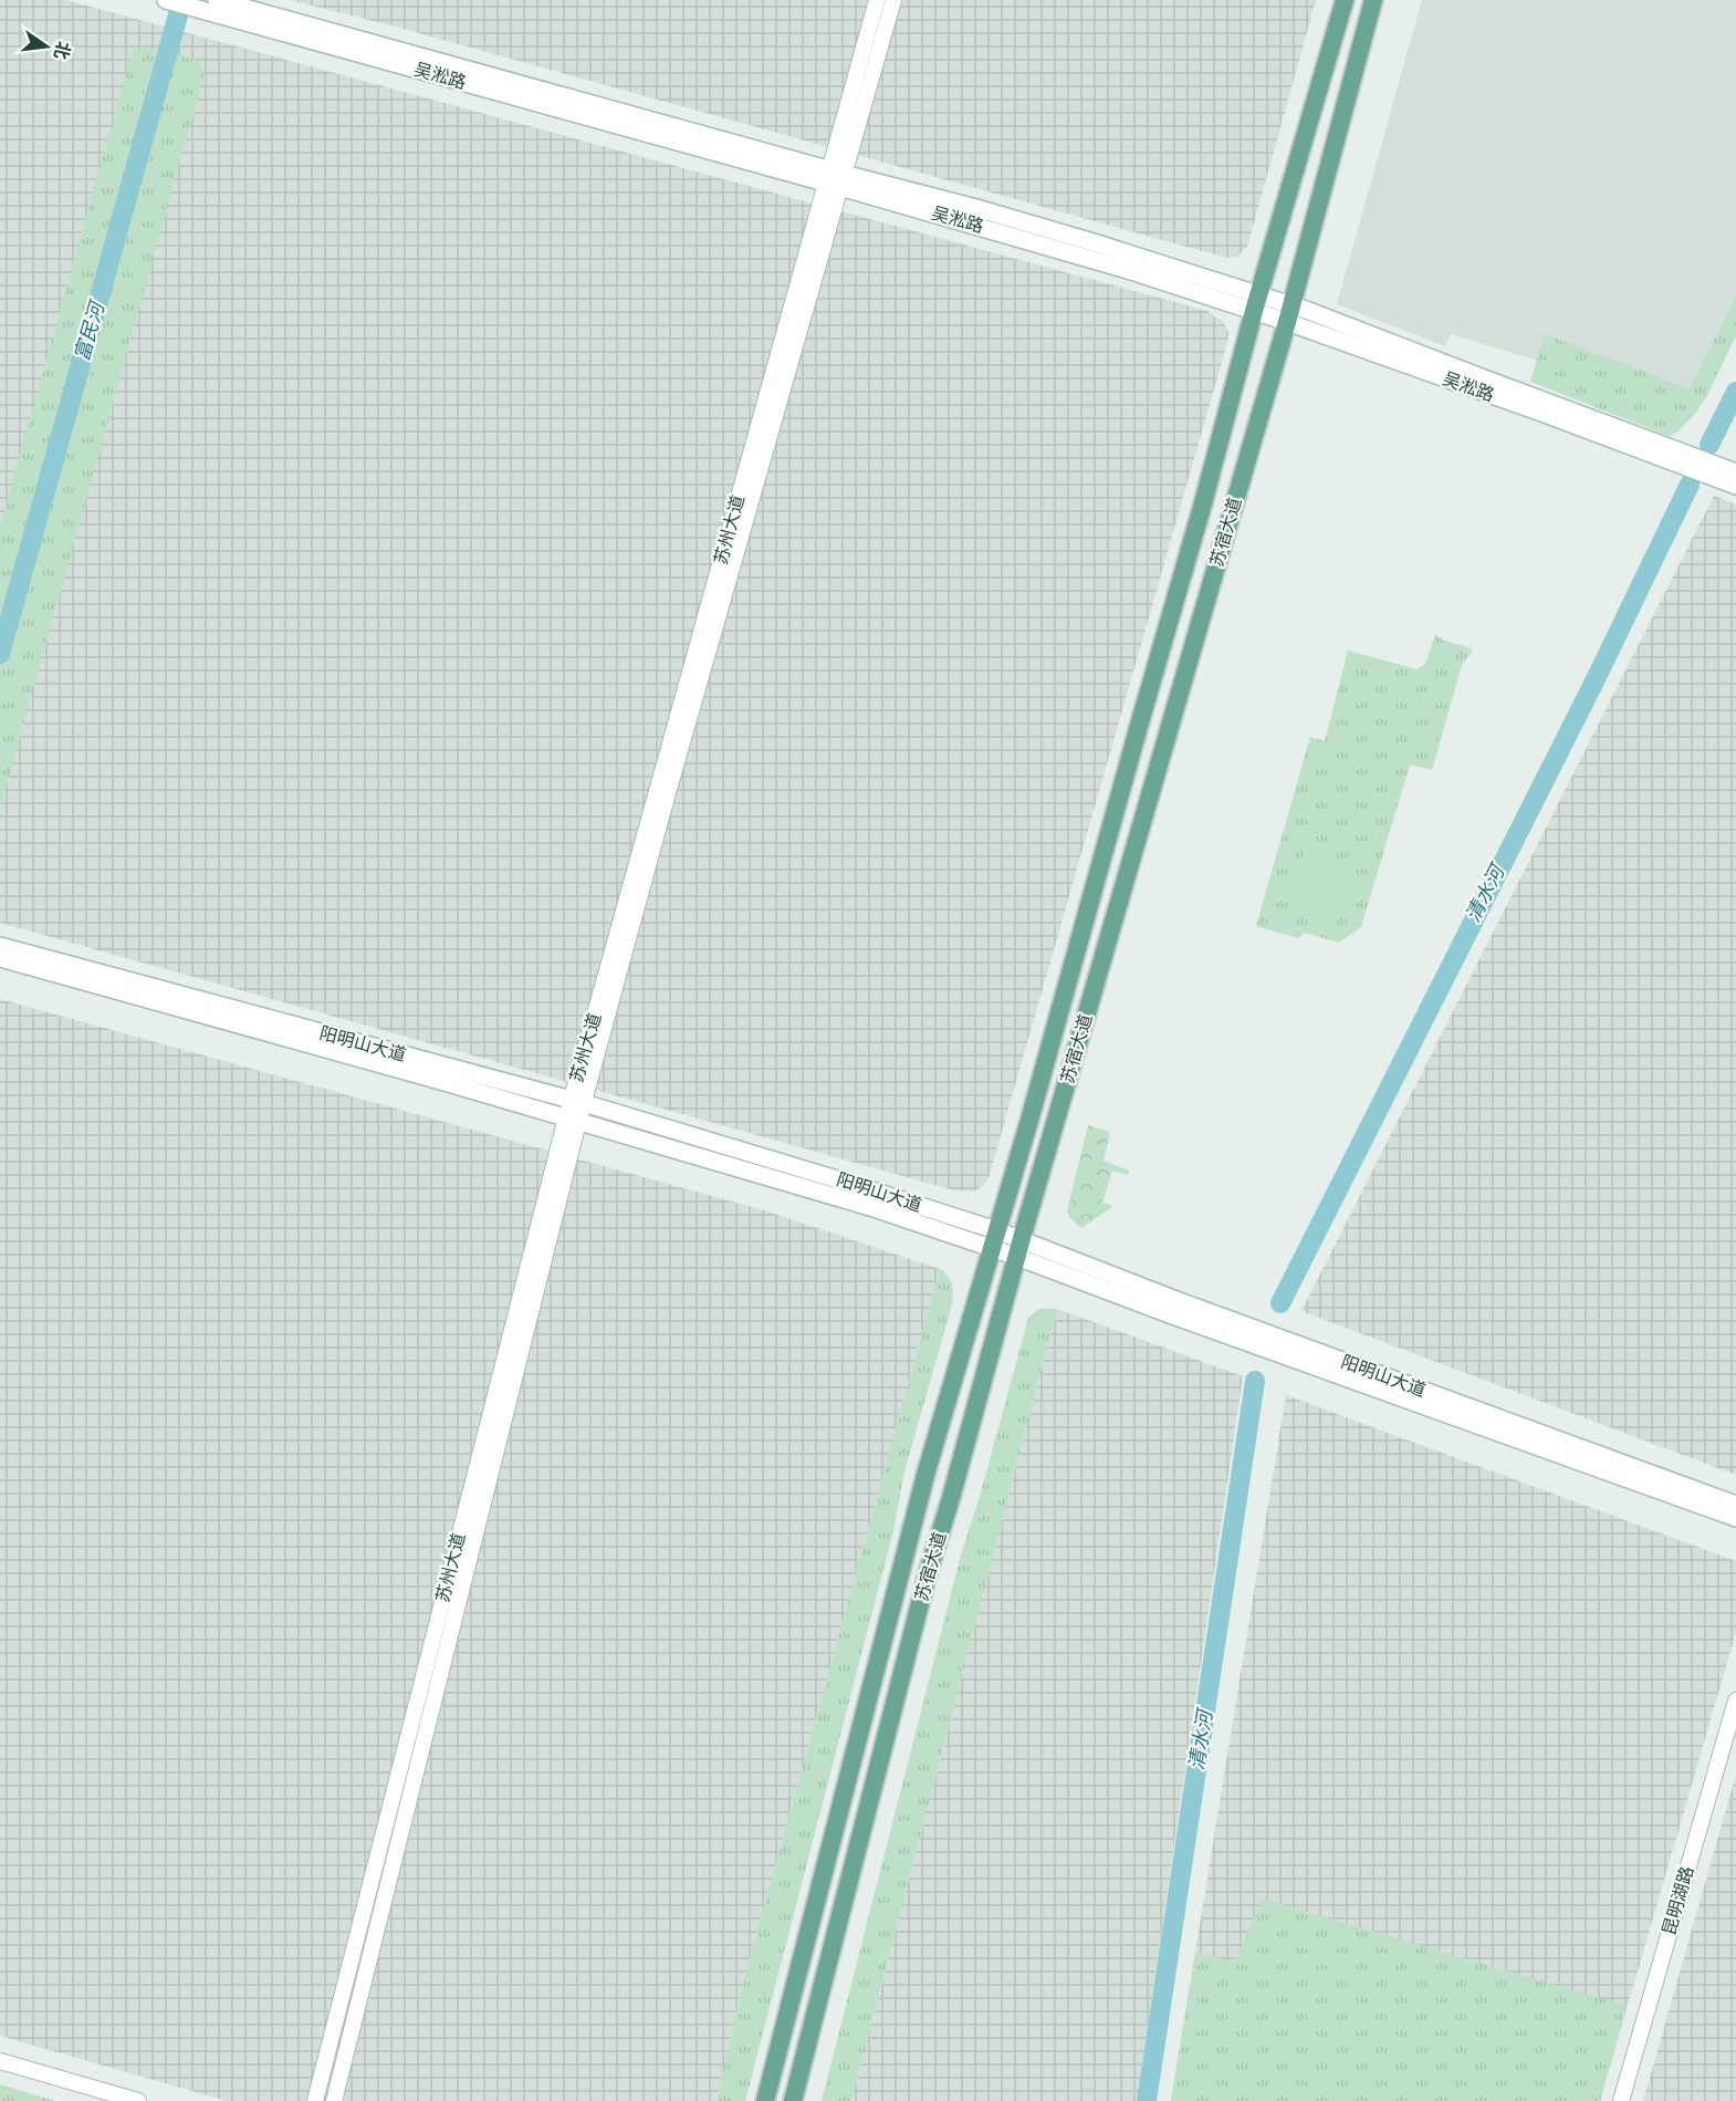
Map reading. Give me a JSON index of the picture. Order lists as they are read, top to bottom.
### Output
{
  "streets": {
    "main road": ["吴淞路", "苏宿大道", "阳明山大道"],
    "street": ["苏州大道", "昆明湖路"]
  },
  "crossings": [
    ["吴淞路", "苏州大道"],
    ["吴淞路", "苏宿大道"],
    ["苏州大道", "阳明山大道"],
    ["苏宿大道", "阳明山大道"]
  ],
  "water": ["富民河", "清水河"],
  "north": "right"
}
